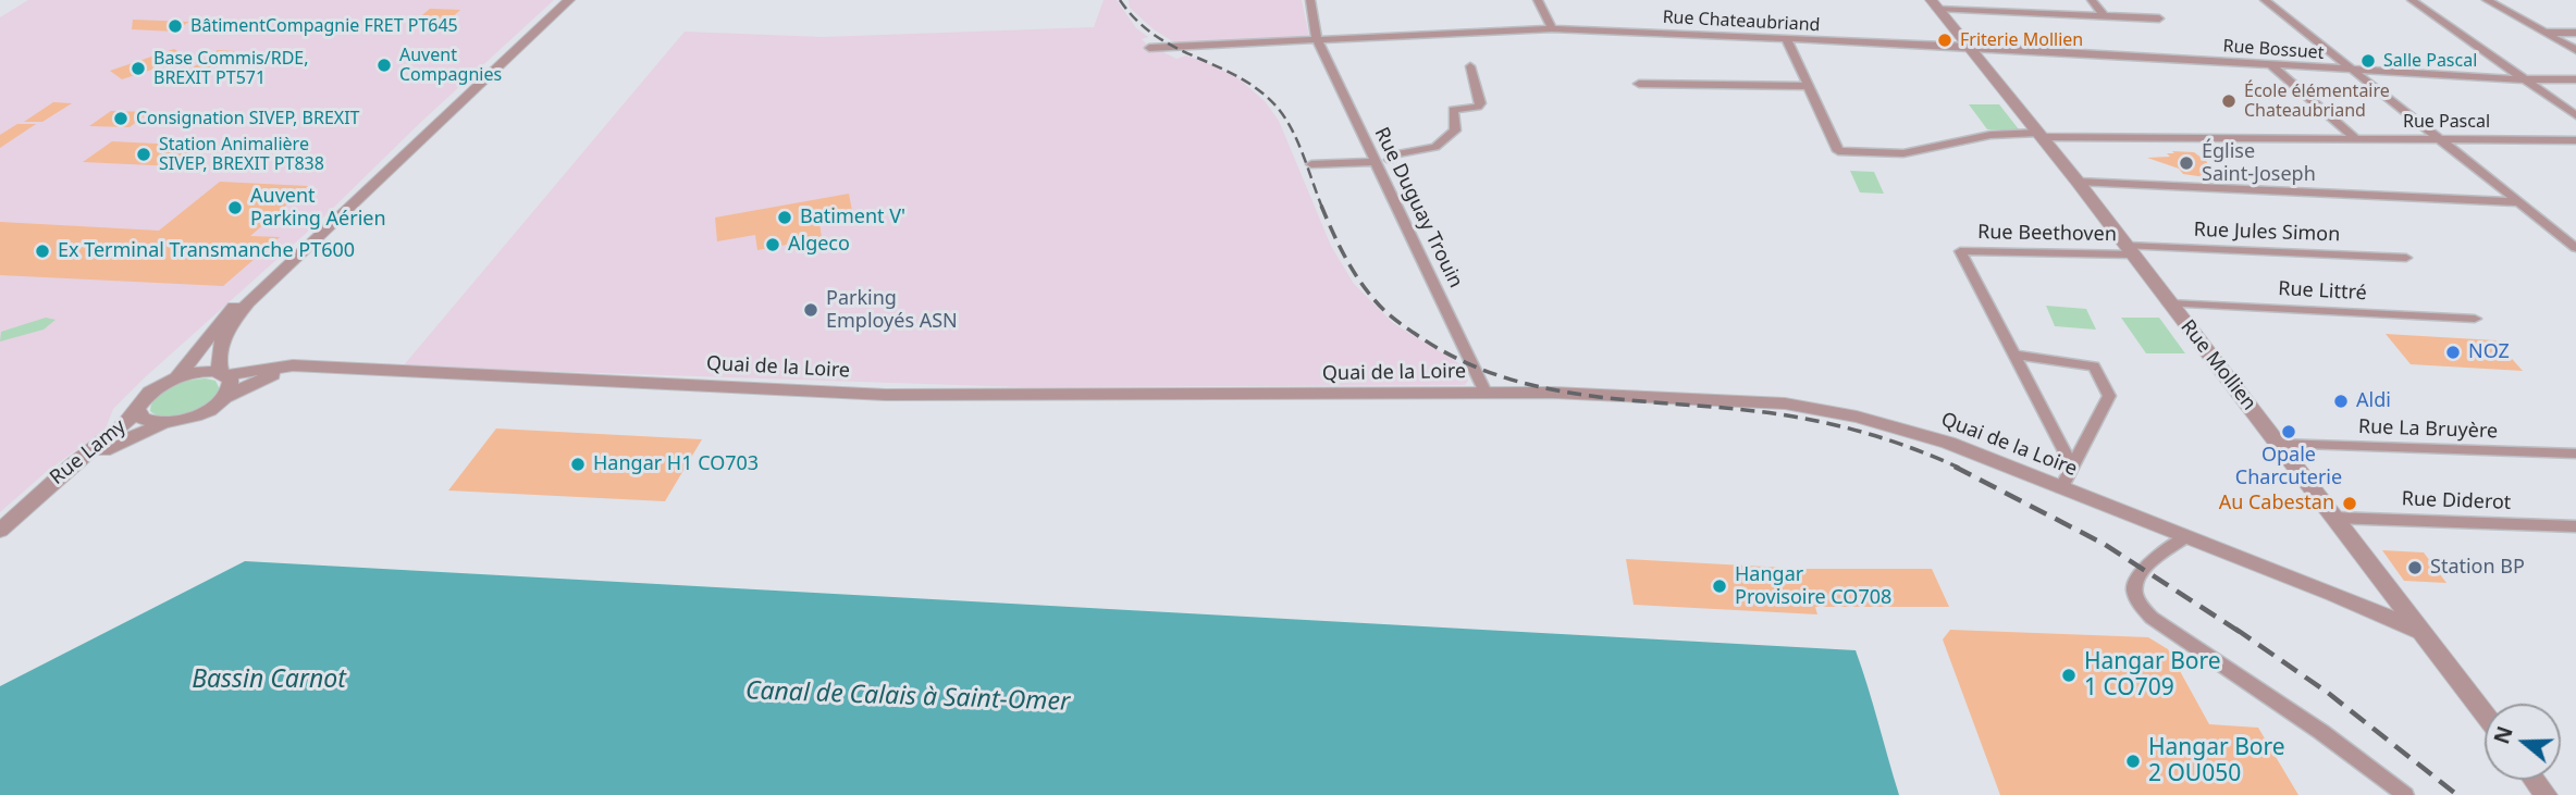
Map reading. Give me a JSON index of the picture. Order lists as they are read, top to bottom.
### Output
{
  "streets": {
    "street": [
      "Rue Chateaubriand",
      "Rue Bossuet",
      "Rue Pascal",
      "Rue Duguay Trouin",
      "Rue Jules Simon",
      "Rue Beethoven",
      "Rue Littré",
      "Rue Mollien",
      "Quai de la Loire",
      "Rue La Bruyère",
      "Rue Lamy",
      "Rue Diderot"
    ]
  },
  "crossings": [
    ["Rue Chateaubriand", "Rue Bossuet"],
    ["Rue Chateaubriand", "Rue Duguay Trouin"],
    ["Rue Chateaubriand", "Rue Mollien"],
    ["Rue Bossuet", "Rue Mollien"],
    ["Rue Pascal", "Rue Mollien"],
    ["Rue Duguay Trouin", "Quai de la Loire"],
    ["Rue Jules Simon", "Rue Beethoven"],
    ["Rue Jules Simon", "Rue Mollien"],
    ["Rue Beethoven", "Rue Mollien"],
    ["Rue Littré", "Rue Mollien"],
    ["Rue Mollien", "Quai de la Loire"],
    ["Rue Mollien", "Rue La Bruyère"],
    ["Rue Mollien", "Rue Diderot"],
    ["Quai de la Loire", "Rue Lamy"]
  ],
  "water": ["Bassin Carnot", "Canal de Calais à Saint-Omer"],
  "places": [
    "BâtimentCompagnie FRET PT645",
    "Friterie Mollien",
    "Salle Pascal",
    "Auvent Compagnies",
    "Base Commis/RDE, BREXIT PT571",
    "École élémentaire Chateaubriand",
    "Consignation SIVEP, BREXIT",
    "Station Animalière SIVEP, BREXIT PT838",
    "Église Saint-Joseph",
    "Auvent Parking Aérien",
    "Batiment V'",
    "Algeco",
    "Ex Terminal Transmanche PT600",
    "Parking Employés ASN",
    "NOZ",
    "Aldi",
    "Opale Charcuterie",
    "Hangar H1 CO703",
    "Au Cabestan",
    "Station BP",
    "Hangar Provisoire CO708",
    "Hangar Bore 1 CO709",
    "Hangar Bore 2 OU050"
  ],
  "north": "left"
}
